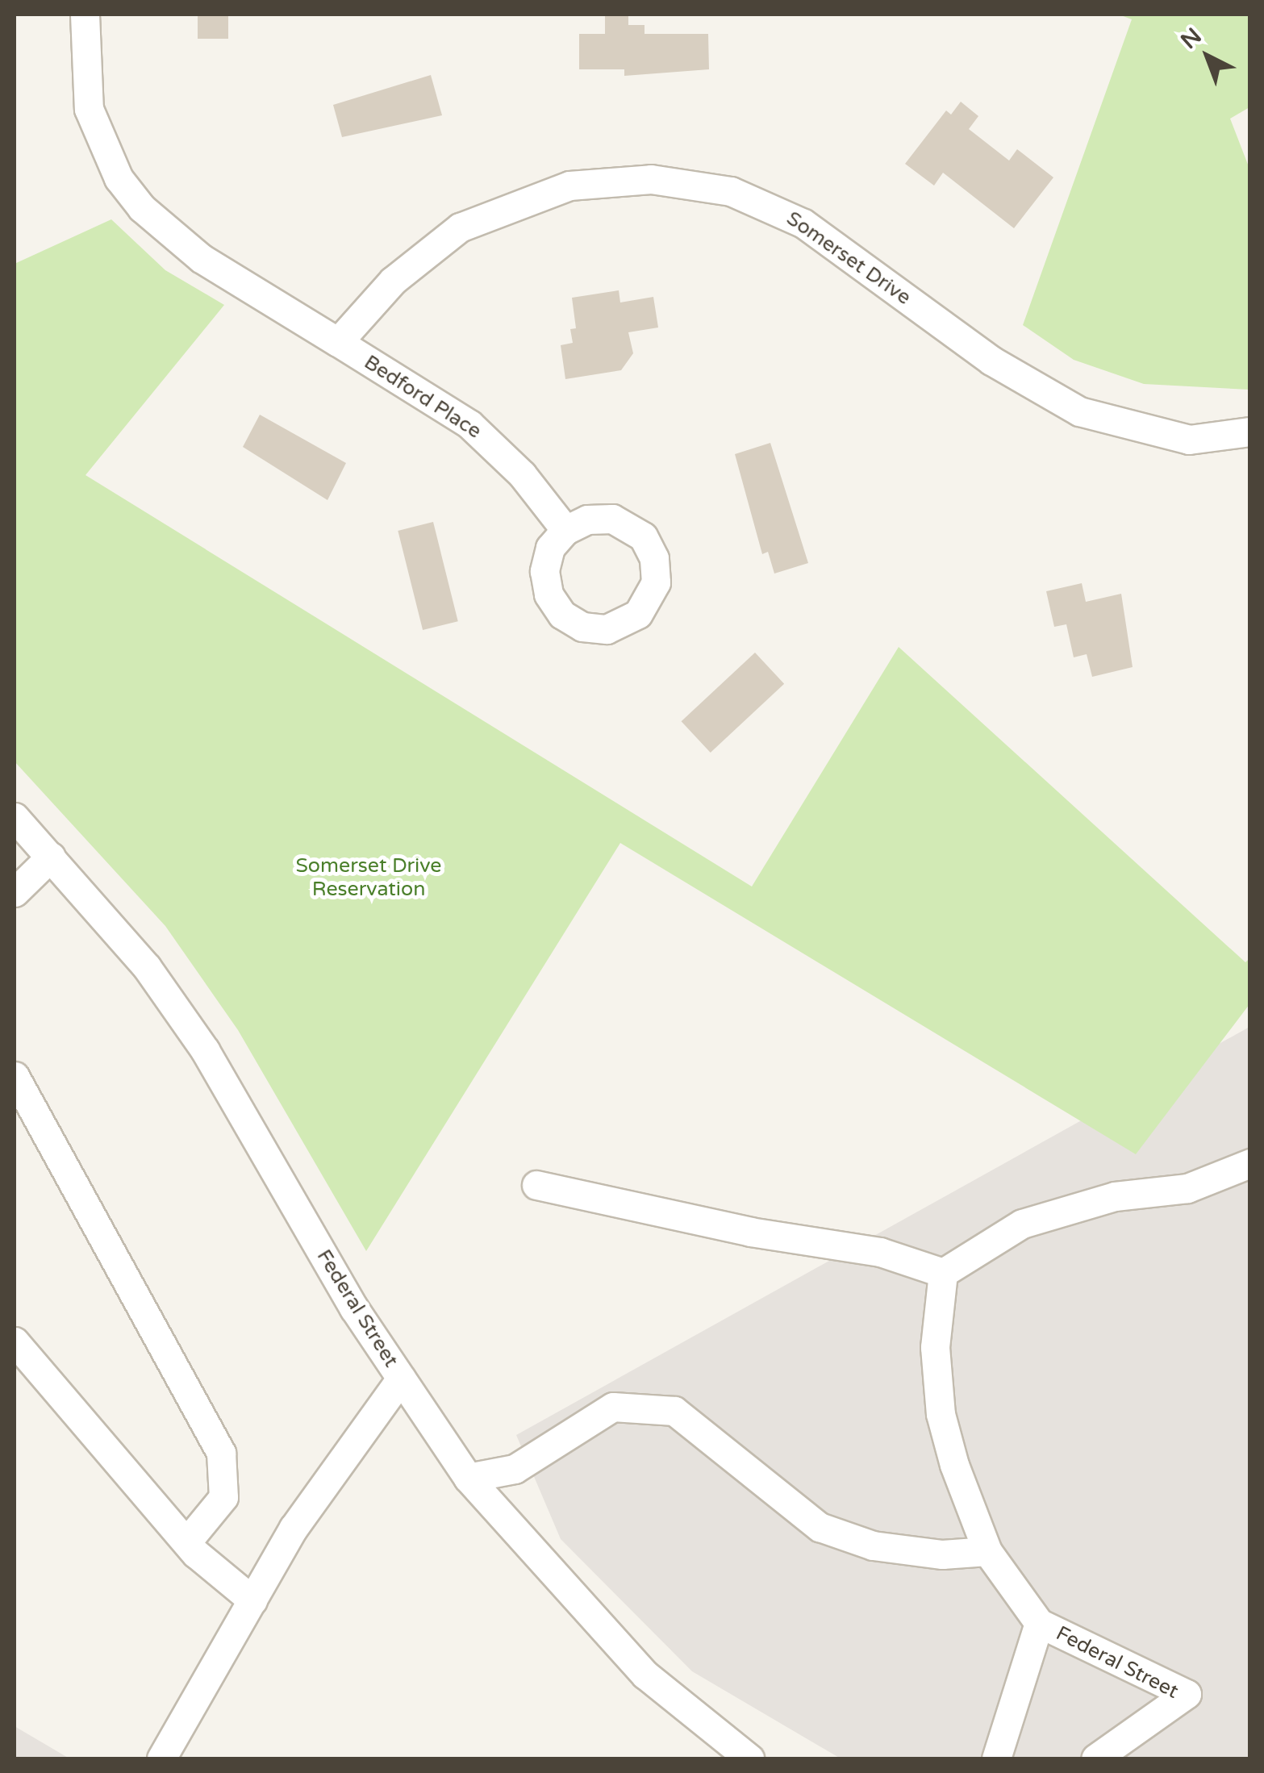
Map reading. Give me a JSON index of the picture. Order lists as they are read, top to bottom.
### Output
{
  "streets": {
    "street": ["Somerset Drive", "Bedford Place", "Federal Street"]
  },
  "crossings": [
    ["Somerset Drive", "Bedford Place"]
  ],
  "parks": ["Somerset Drive Reservation"],
  "north": "top left"
}
